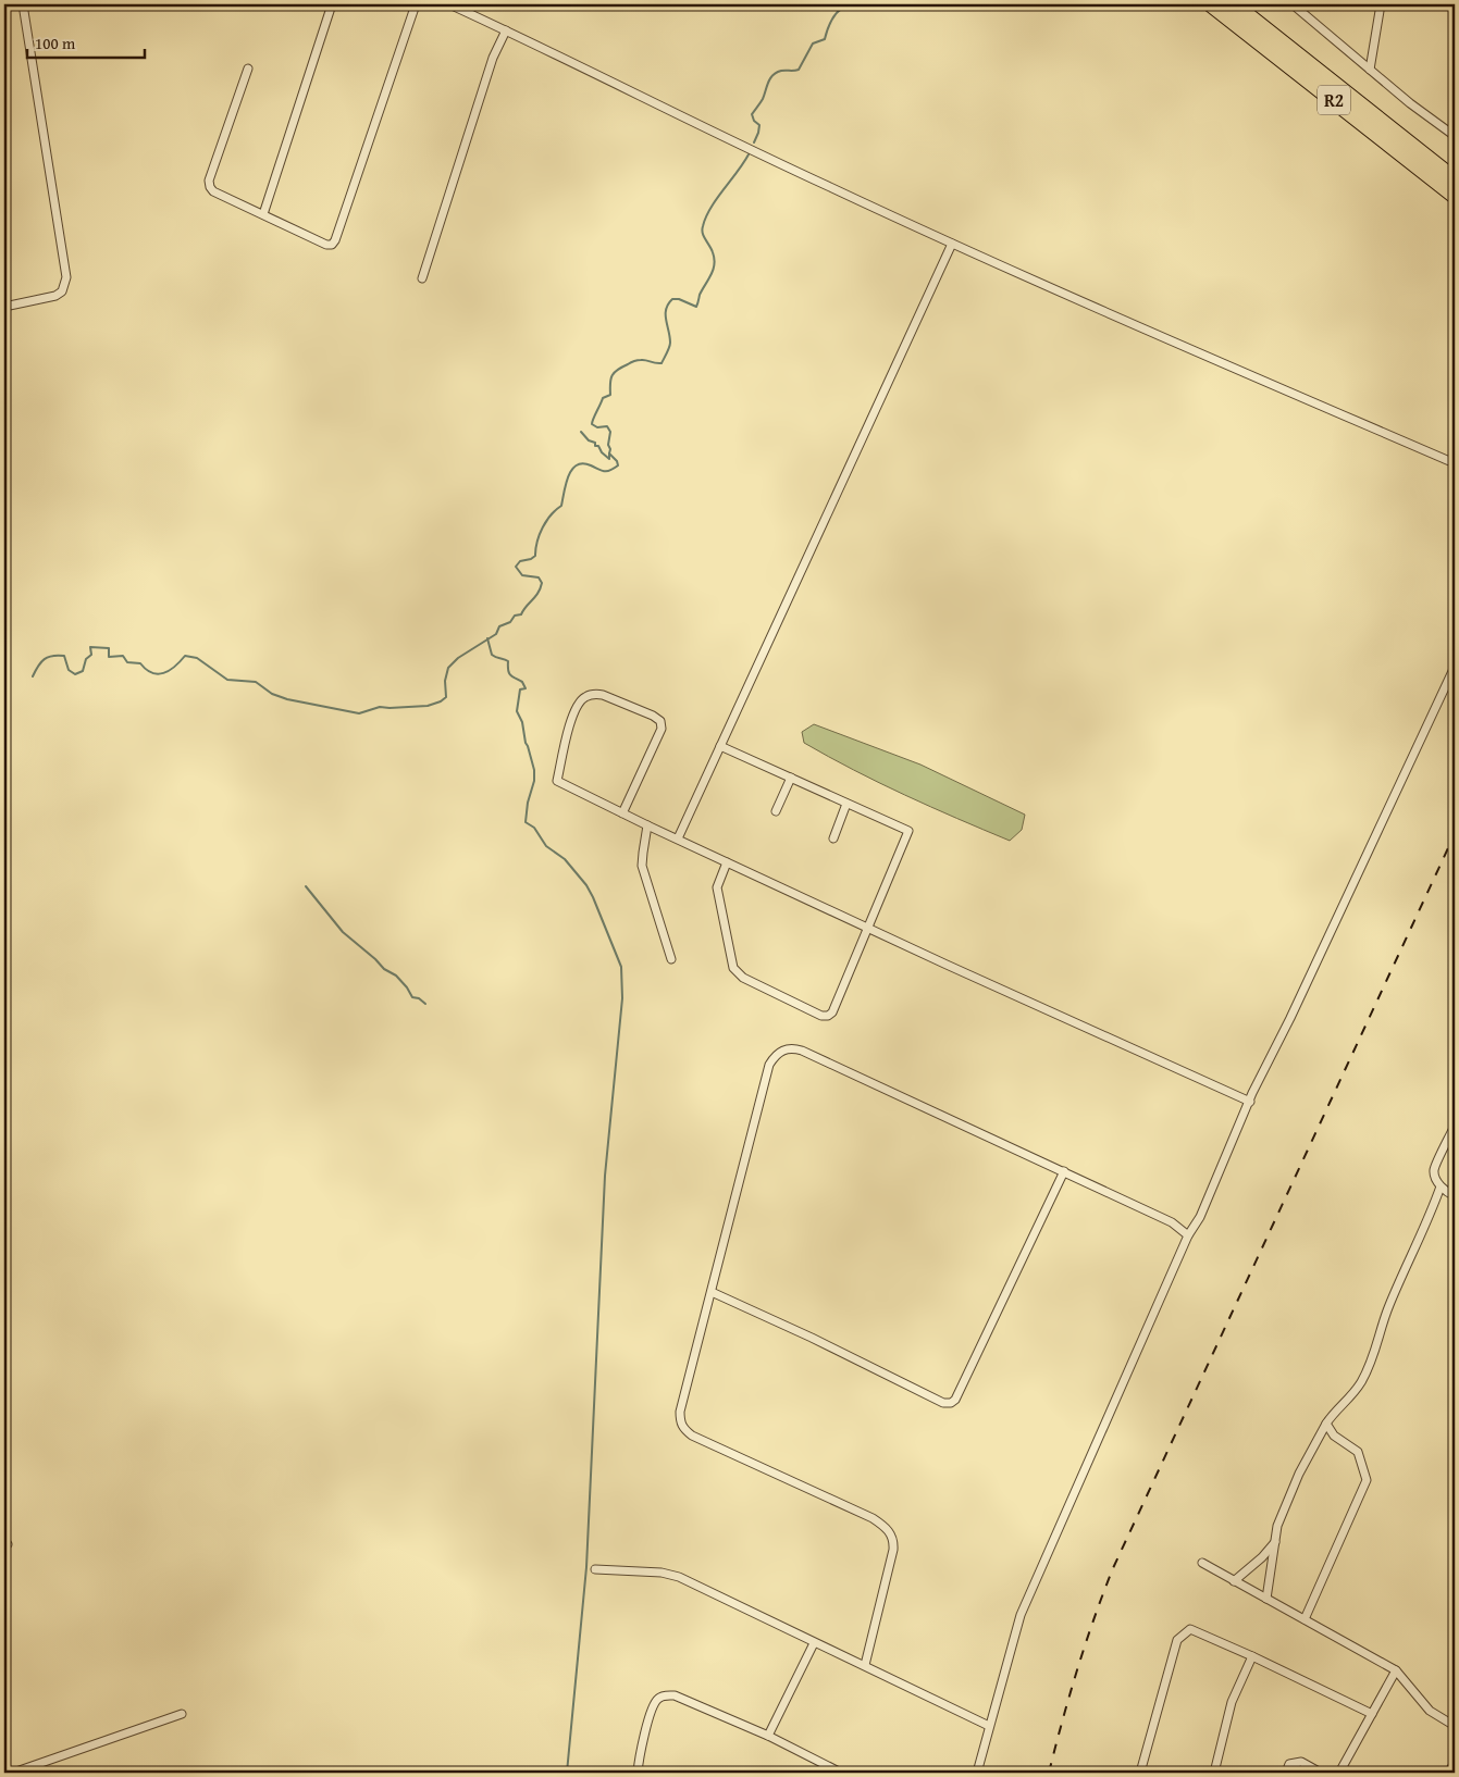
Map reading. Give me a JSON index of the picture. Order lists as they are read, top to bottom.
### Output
{
  "streets": {
    "highway": ["R2"]
  },
  "scale_bar": "100 m"
}
